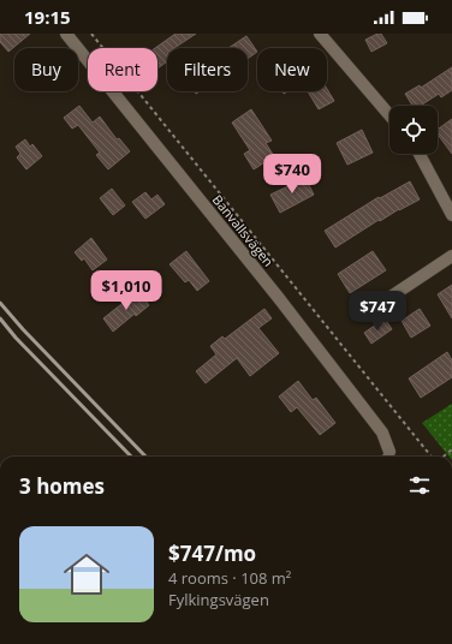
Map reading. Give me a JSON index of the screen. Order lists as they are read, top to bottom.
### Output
{
  "streets": {
    "street": ["Banvallsvägen"]
  },
  "page": {
    "status": "19:15",
    "chip": [
      "Buy",
      "Rent",
      "Filters",
      "New"
    ],
    "price": ["$740", "$1,010", "$747"],
    "heading": "3 homes",
    "list": [
      {
        "name": "$747/mo",
        "note": "4 rooms · 108 m² · Fylkingsvägen"
      }
    ]
  }
}
